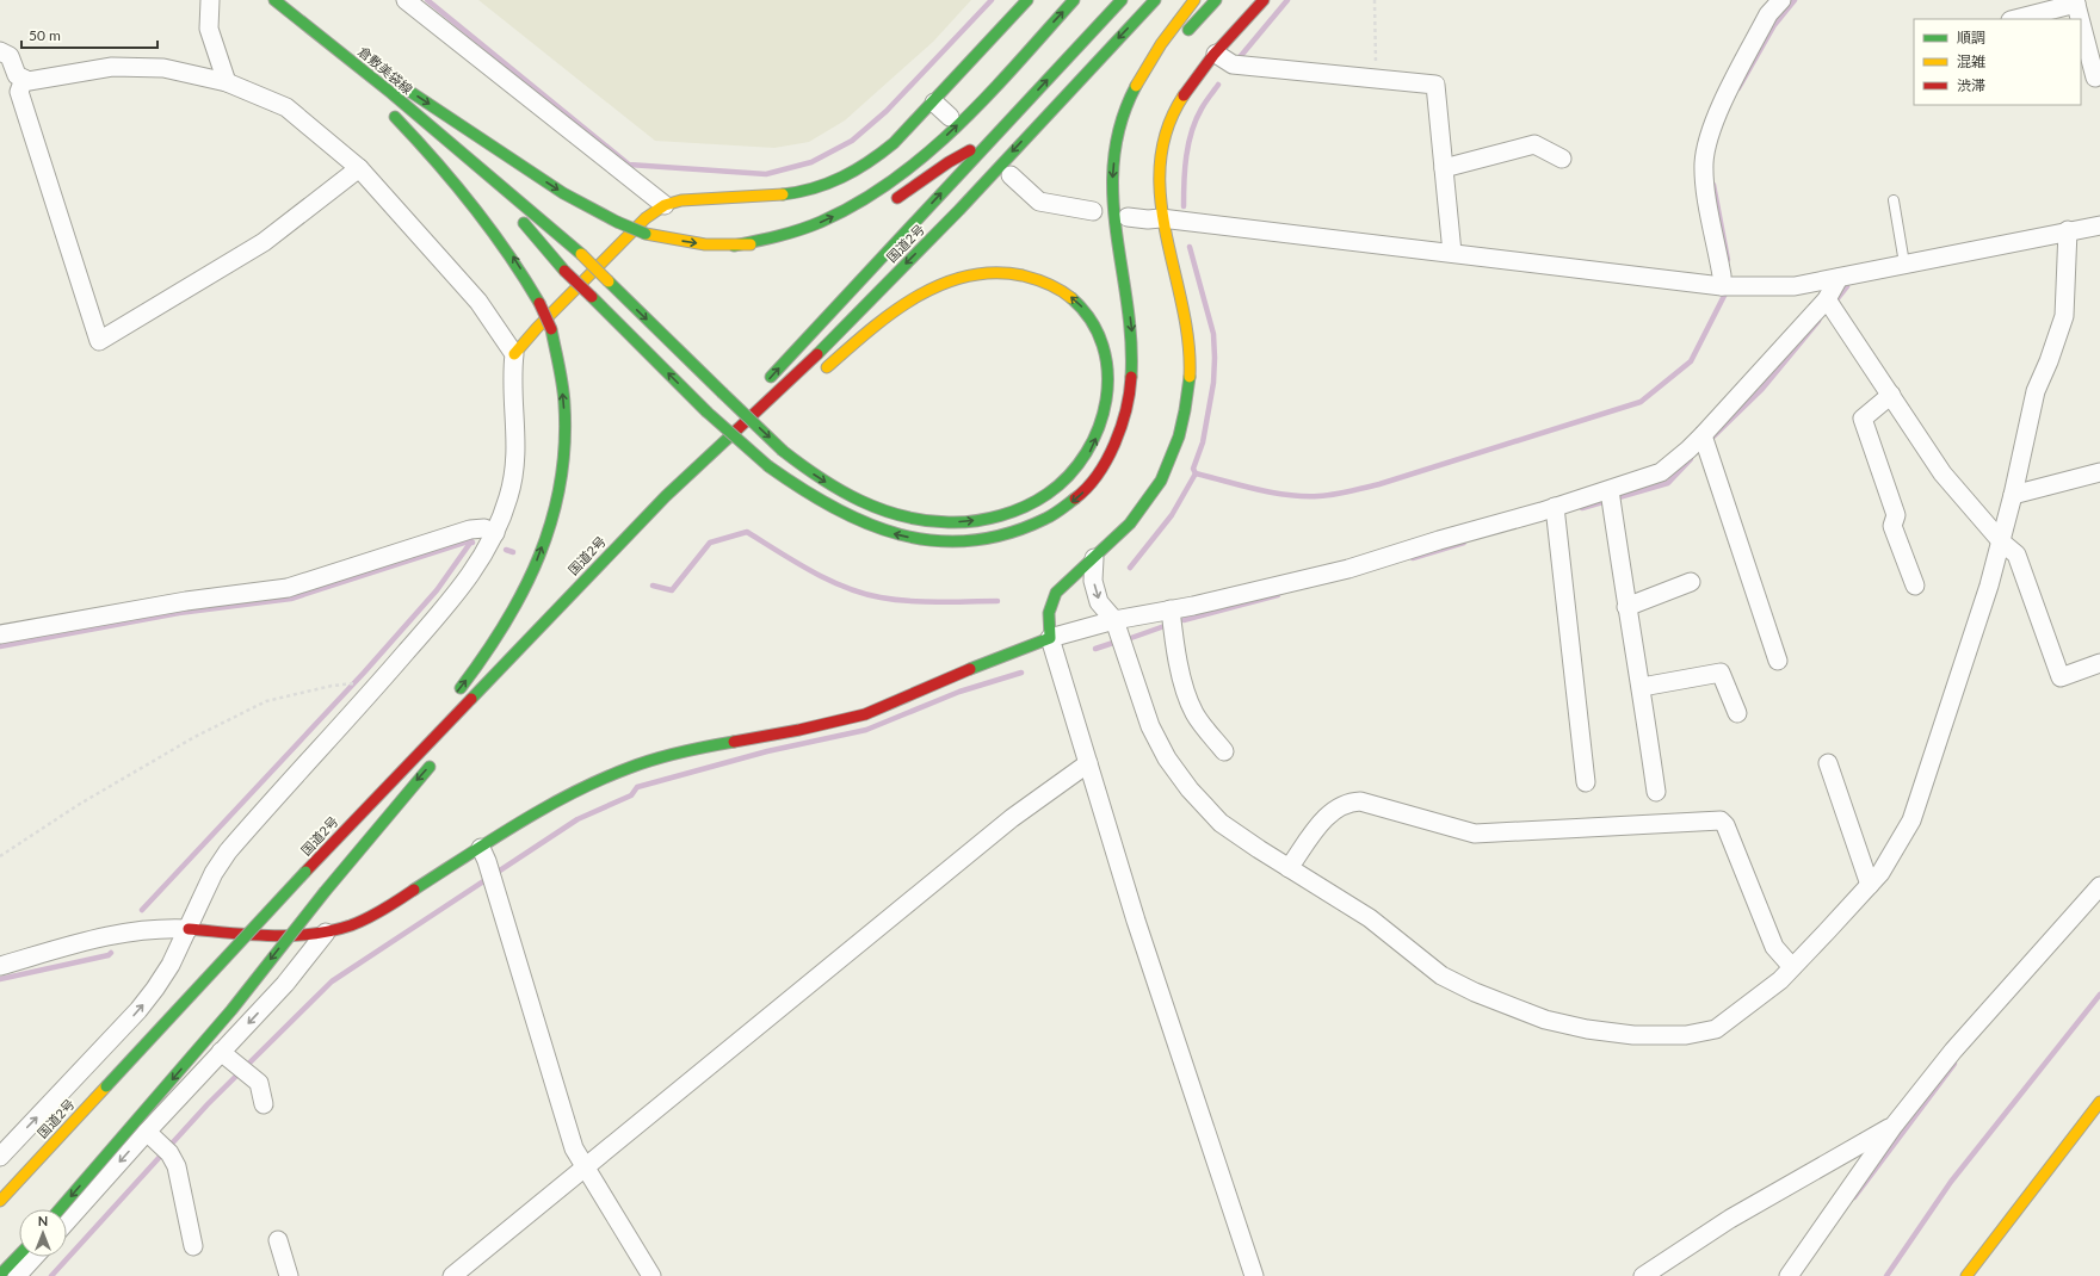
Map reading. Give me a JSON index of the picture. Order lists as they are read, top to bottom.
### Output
{
  "streets": {
    "main road": ["倉敷美袋線", "国道2号"]
  },
  "legend": ["順調", "混雑", "渋滞"],
  "scale_bar": "50 m",
  "north": "top"
}
